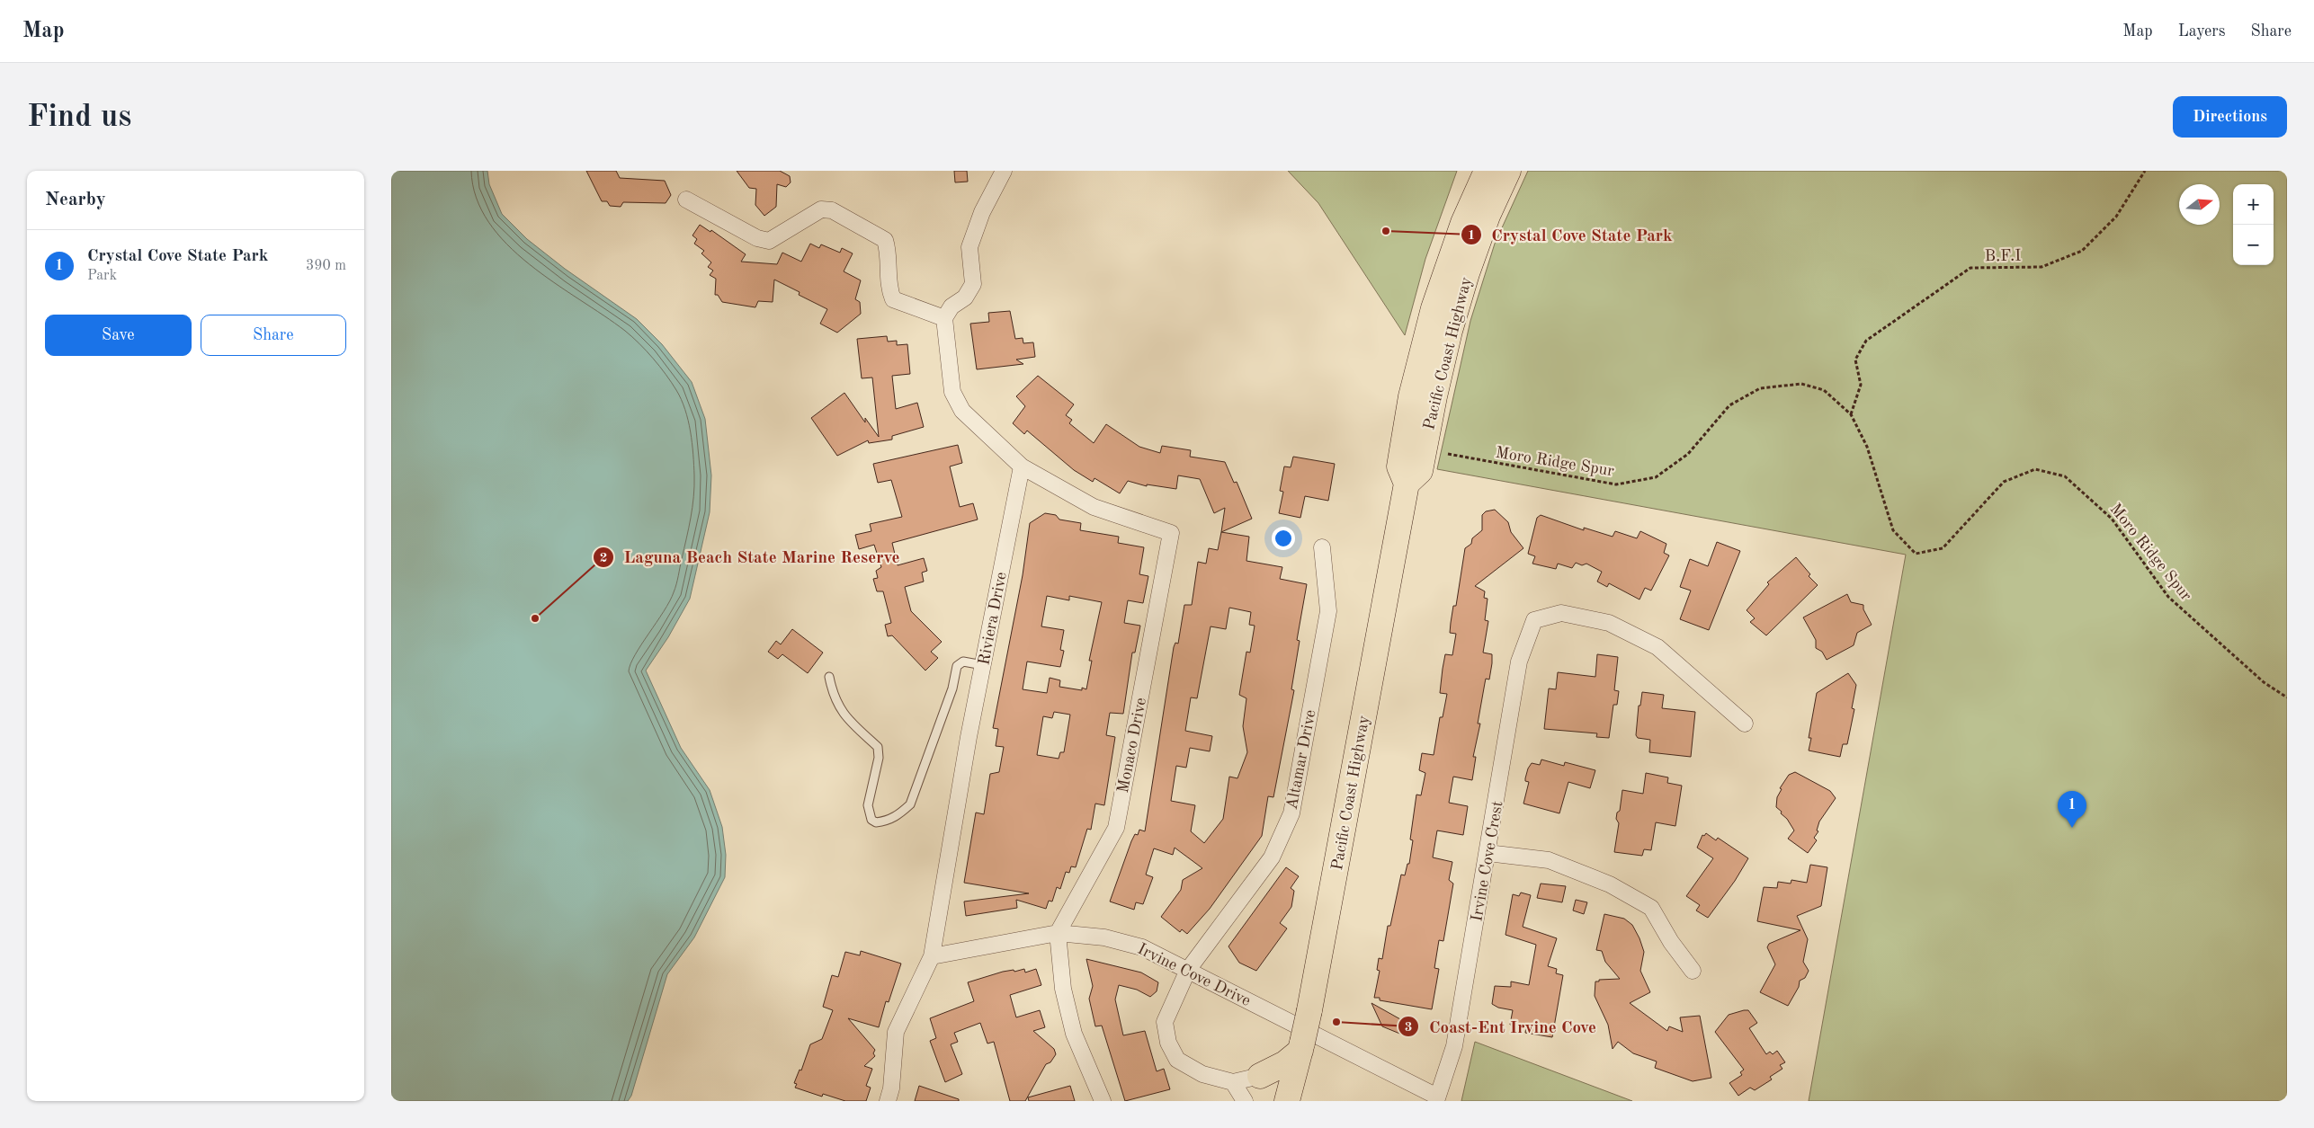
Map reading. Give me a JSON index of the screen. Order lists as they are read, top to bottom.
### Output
{
  "streets": {
    "highway": ["Pacific Coast Highway"],
    "street": [
      "Riviera Drive",
      "Monaco Drive",
      "Altamar Drive",
      "Irvine Cove Crest",
      "Irvine Cove Drive"
    ],
    "path": ["B.F.I", "Moro Ridge Spur"]
  },
  "crossings": [
    ["B.F.I", "Moro Ridge Spur"],
    ["Riviera Drive", "Monaco Drive"],
    ["Riviera Drive", "Irvine Cove Drive"],
    ["Monaco Drive", "Irvine Cove Drive"],
    ["Altamar Drive", "Irvine Cove Drive"],
    ["Irvine Cove Crest", "Irvine Cove Drive"]
  ],
  "places": ["Crystal Cove State Park", "Laguna Beach State Marine Reserve", "Coast-Ent Irvine Cove"],
  "north": "right",
  "page": {
    "header": "Map",
    "nav": ["Map", "Layers", "Share"],
    "buttons": [
      "Directions",
      ["Save", "Share"]
    ],
    "title": "Find us",
    "heading": "Nearby",
    "map_buttons": ["+", "−"],
    "list": [
      {
        "mark": "1",
        "name": "Crystal Cove State Park",
        "note": "Park",
        "value": "390 m"
      }
    ],
    "pins": "1"
  }
}
